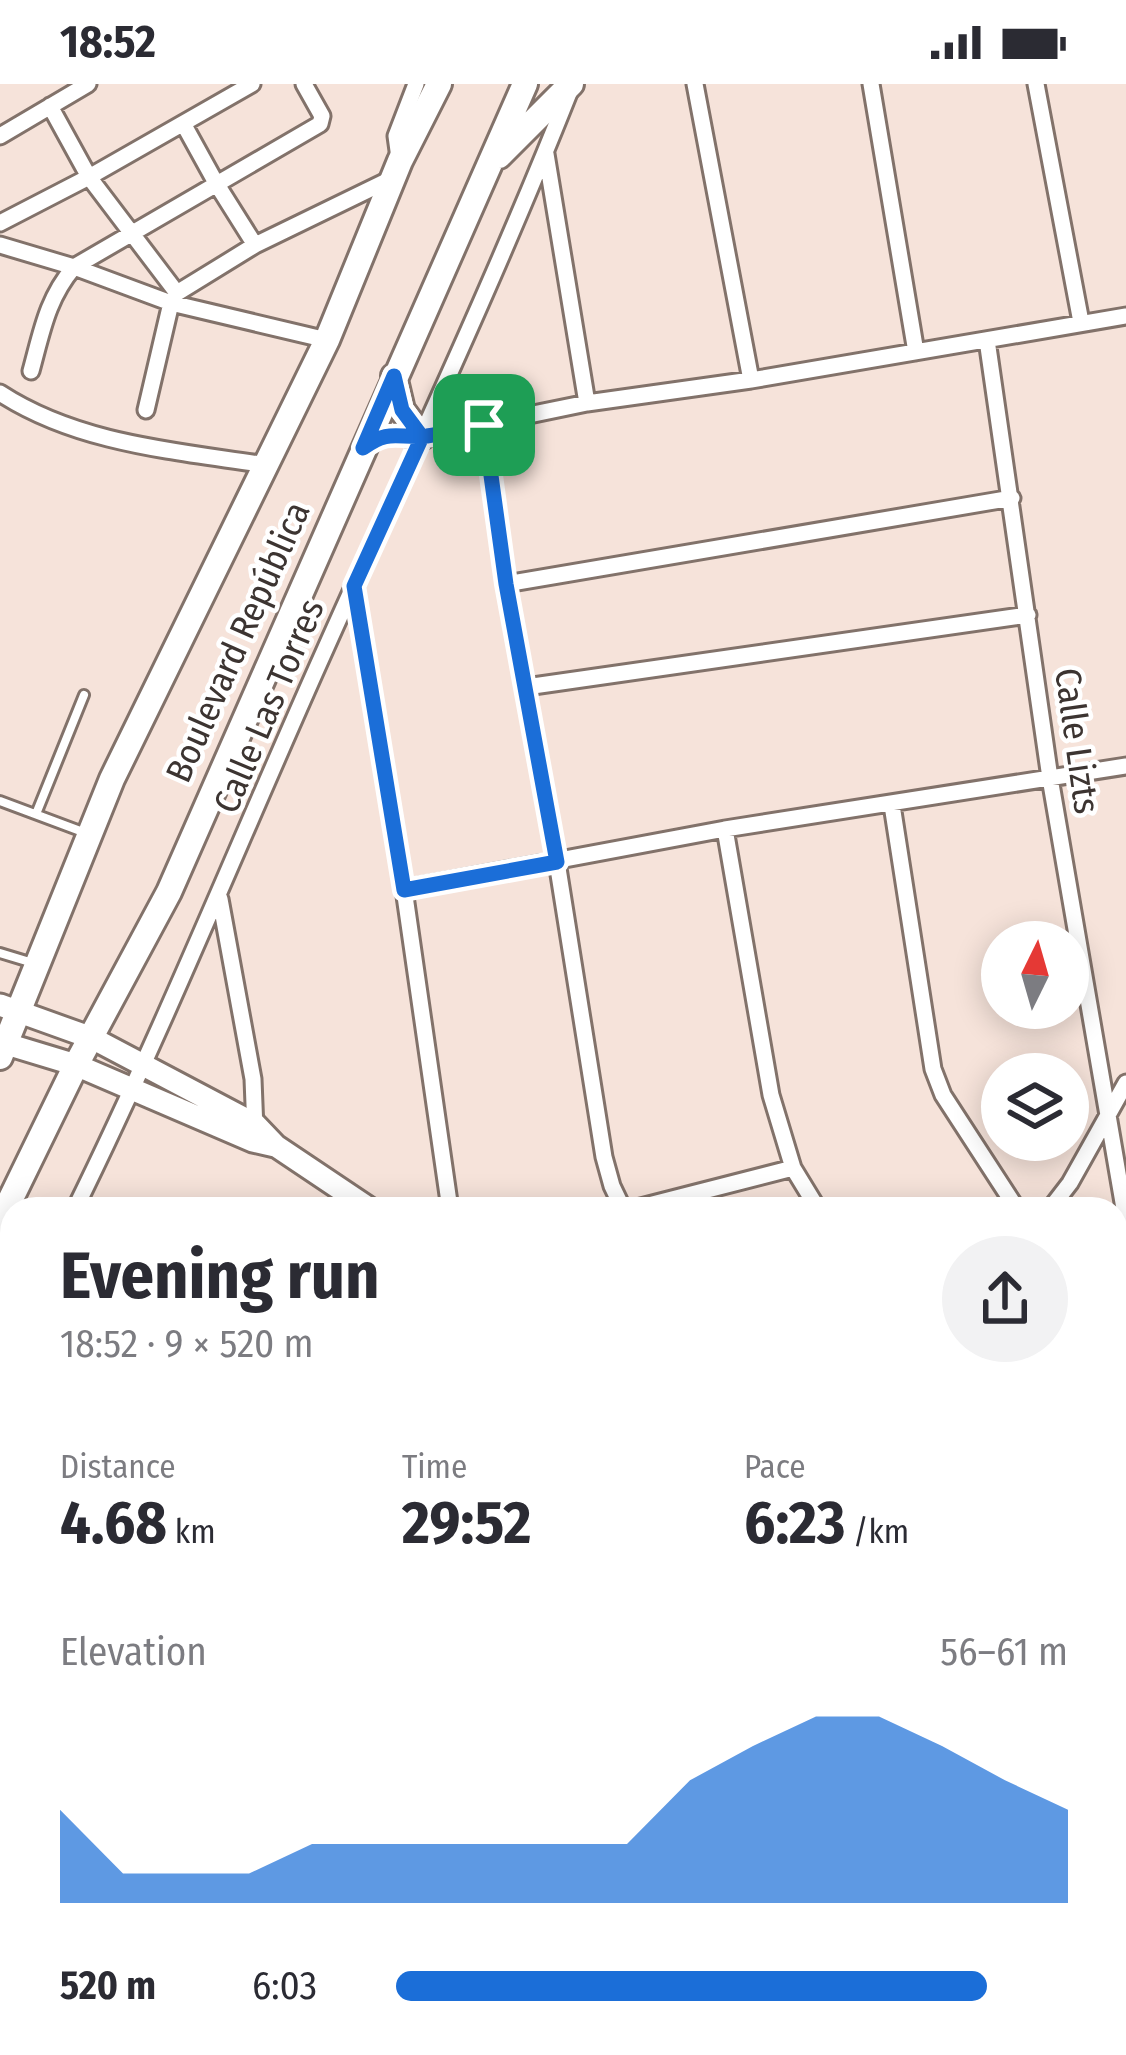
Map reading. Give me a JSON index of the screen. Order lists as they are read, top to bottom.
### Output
{
  "streets": {
    "main road": ["Boulevard República"],
    "street": ["Calle Las Torres", "Calle Lizts"]
  },
  "north": "top",
  "page": {
    "status": "18:52",
    "heading": ["Evening run", "18:52 · 9 × 520 m"],
    "stats": [
      ["Distance", "4.68 km"],
      ["Time", "29:52"],
      ["Pace", "6:23 /km"]
    ],
    "chart": ["Elevation", "56–61 m"],
    "list": [
      {
        "name": "520 m",
        "note": "6:03"
      }
    ]
  }
}
